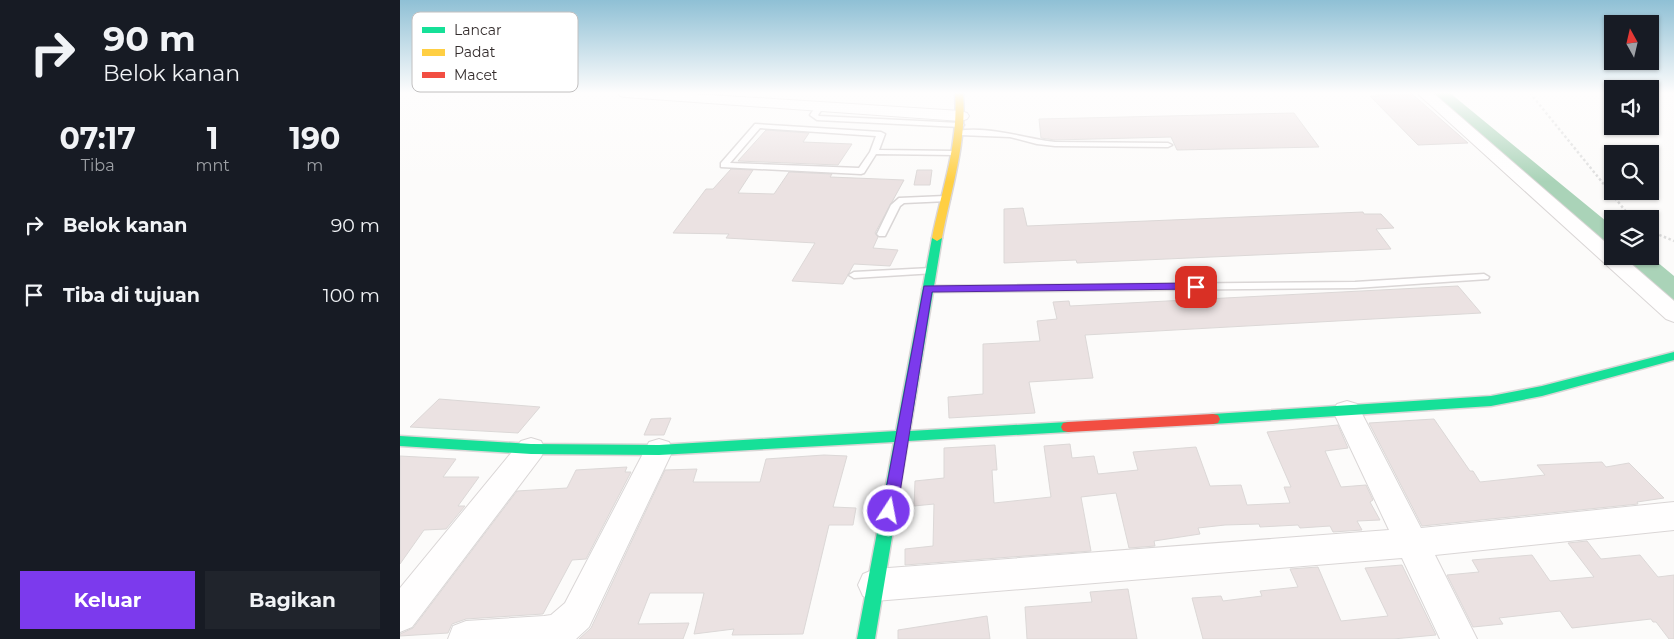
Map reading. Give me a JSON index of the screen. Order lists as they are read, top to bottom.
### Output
{
  "legend": ["Lancar", "Padat", "Macet"],
  "north": "top",
  "page": {
    "turn": ["90 m", "Belok kanan"],
    "eta": [
      "07:17",
      "Tiba",
      "1",
      "mnt",
      "190",
      "m"
    ],
    "list": [
      {
        "name": "Belok kanan",
        "value": "90 m"
      },
      {
        "name": "Tiba di tujuan",
        "value": "100 m"
      }
    ],
    "buttons": ["Keluar", "Bagikan"]
  }
}
